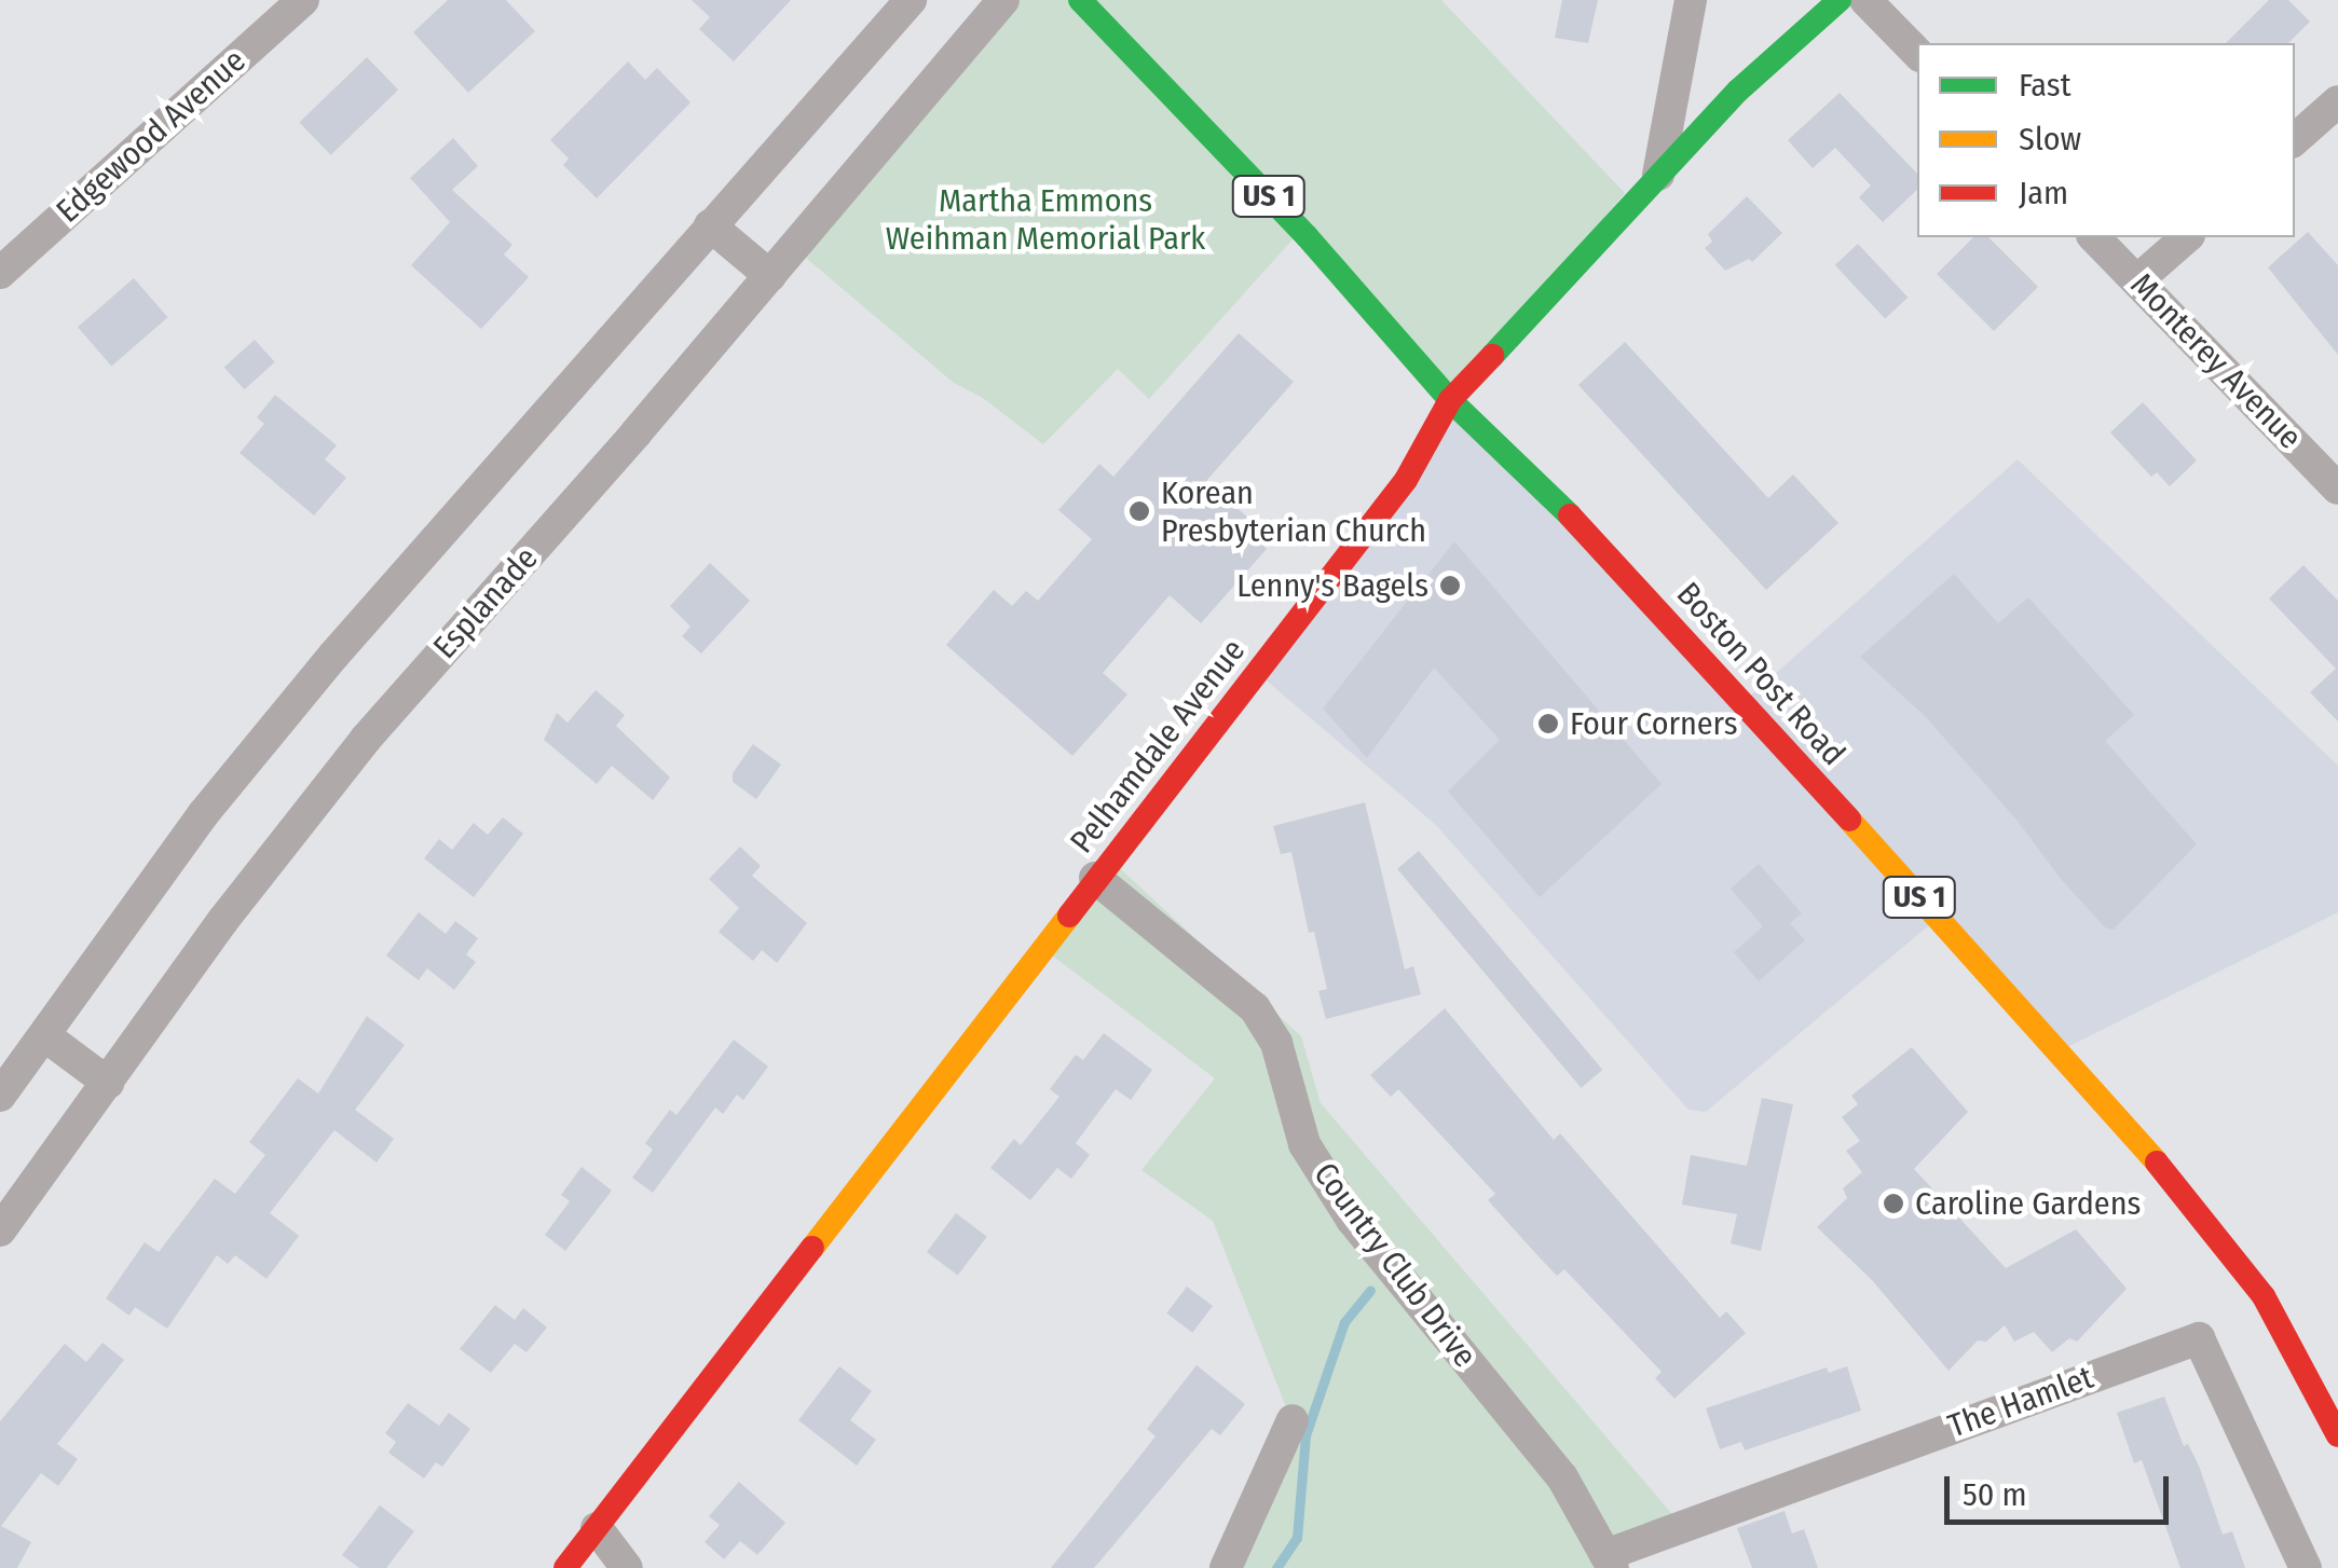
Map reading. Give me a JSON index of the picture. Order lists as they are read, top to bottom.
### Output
{
  "streets": {
    "street": [
      "Edgewood Avenue",
      "US 1",
      "Monterey Avenue",
      "Esplanade",
      "Boston Post Road",
      "Pelhamdale Avenue",
      "Country Club Drive",
      "The Hamlet"
    ]
  },
  "crossings": [
    ["Boston Post Road", "Pelhamdale Avenue"],
    ["Pelhamdale Avenue", "Country Club Drive"],
    ["Country Club Drive", "The Hamlet"]
  ],
  "parks": ["Martha Emmons Weihman Memorial Park"],
  "places": [
    "Korean Presbyterian Church",
    "Lenny's Bagels",
    "Four Corners",
    "Caroline Gardens"
  ],
  "legend": ["Fast", "Slow", "Jam"],
  "scale_bar": "50 m"
}
